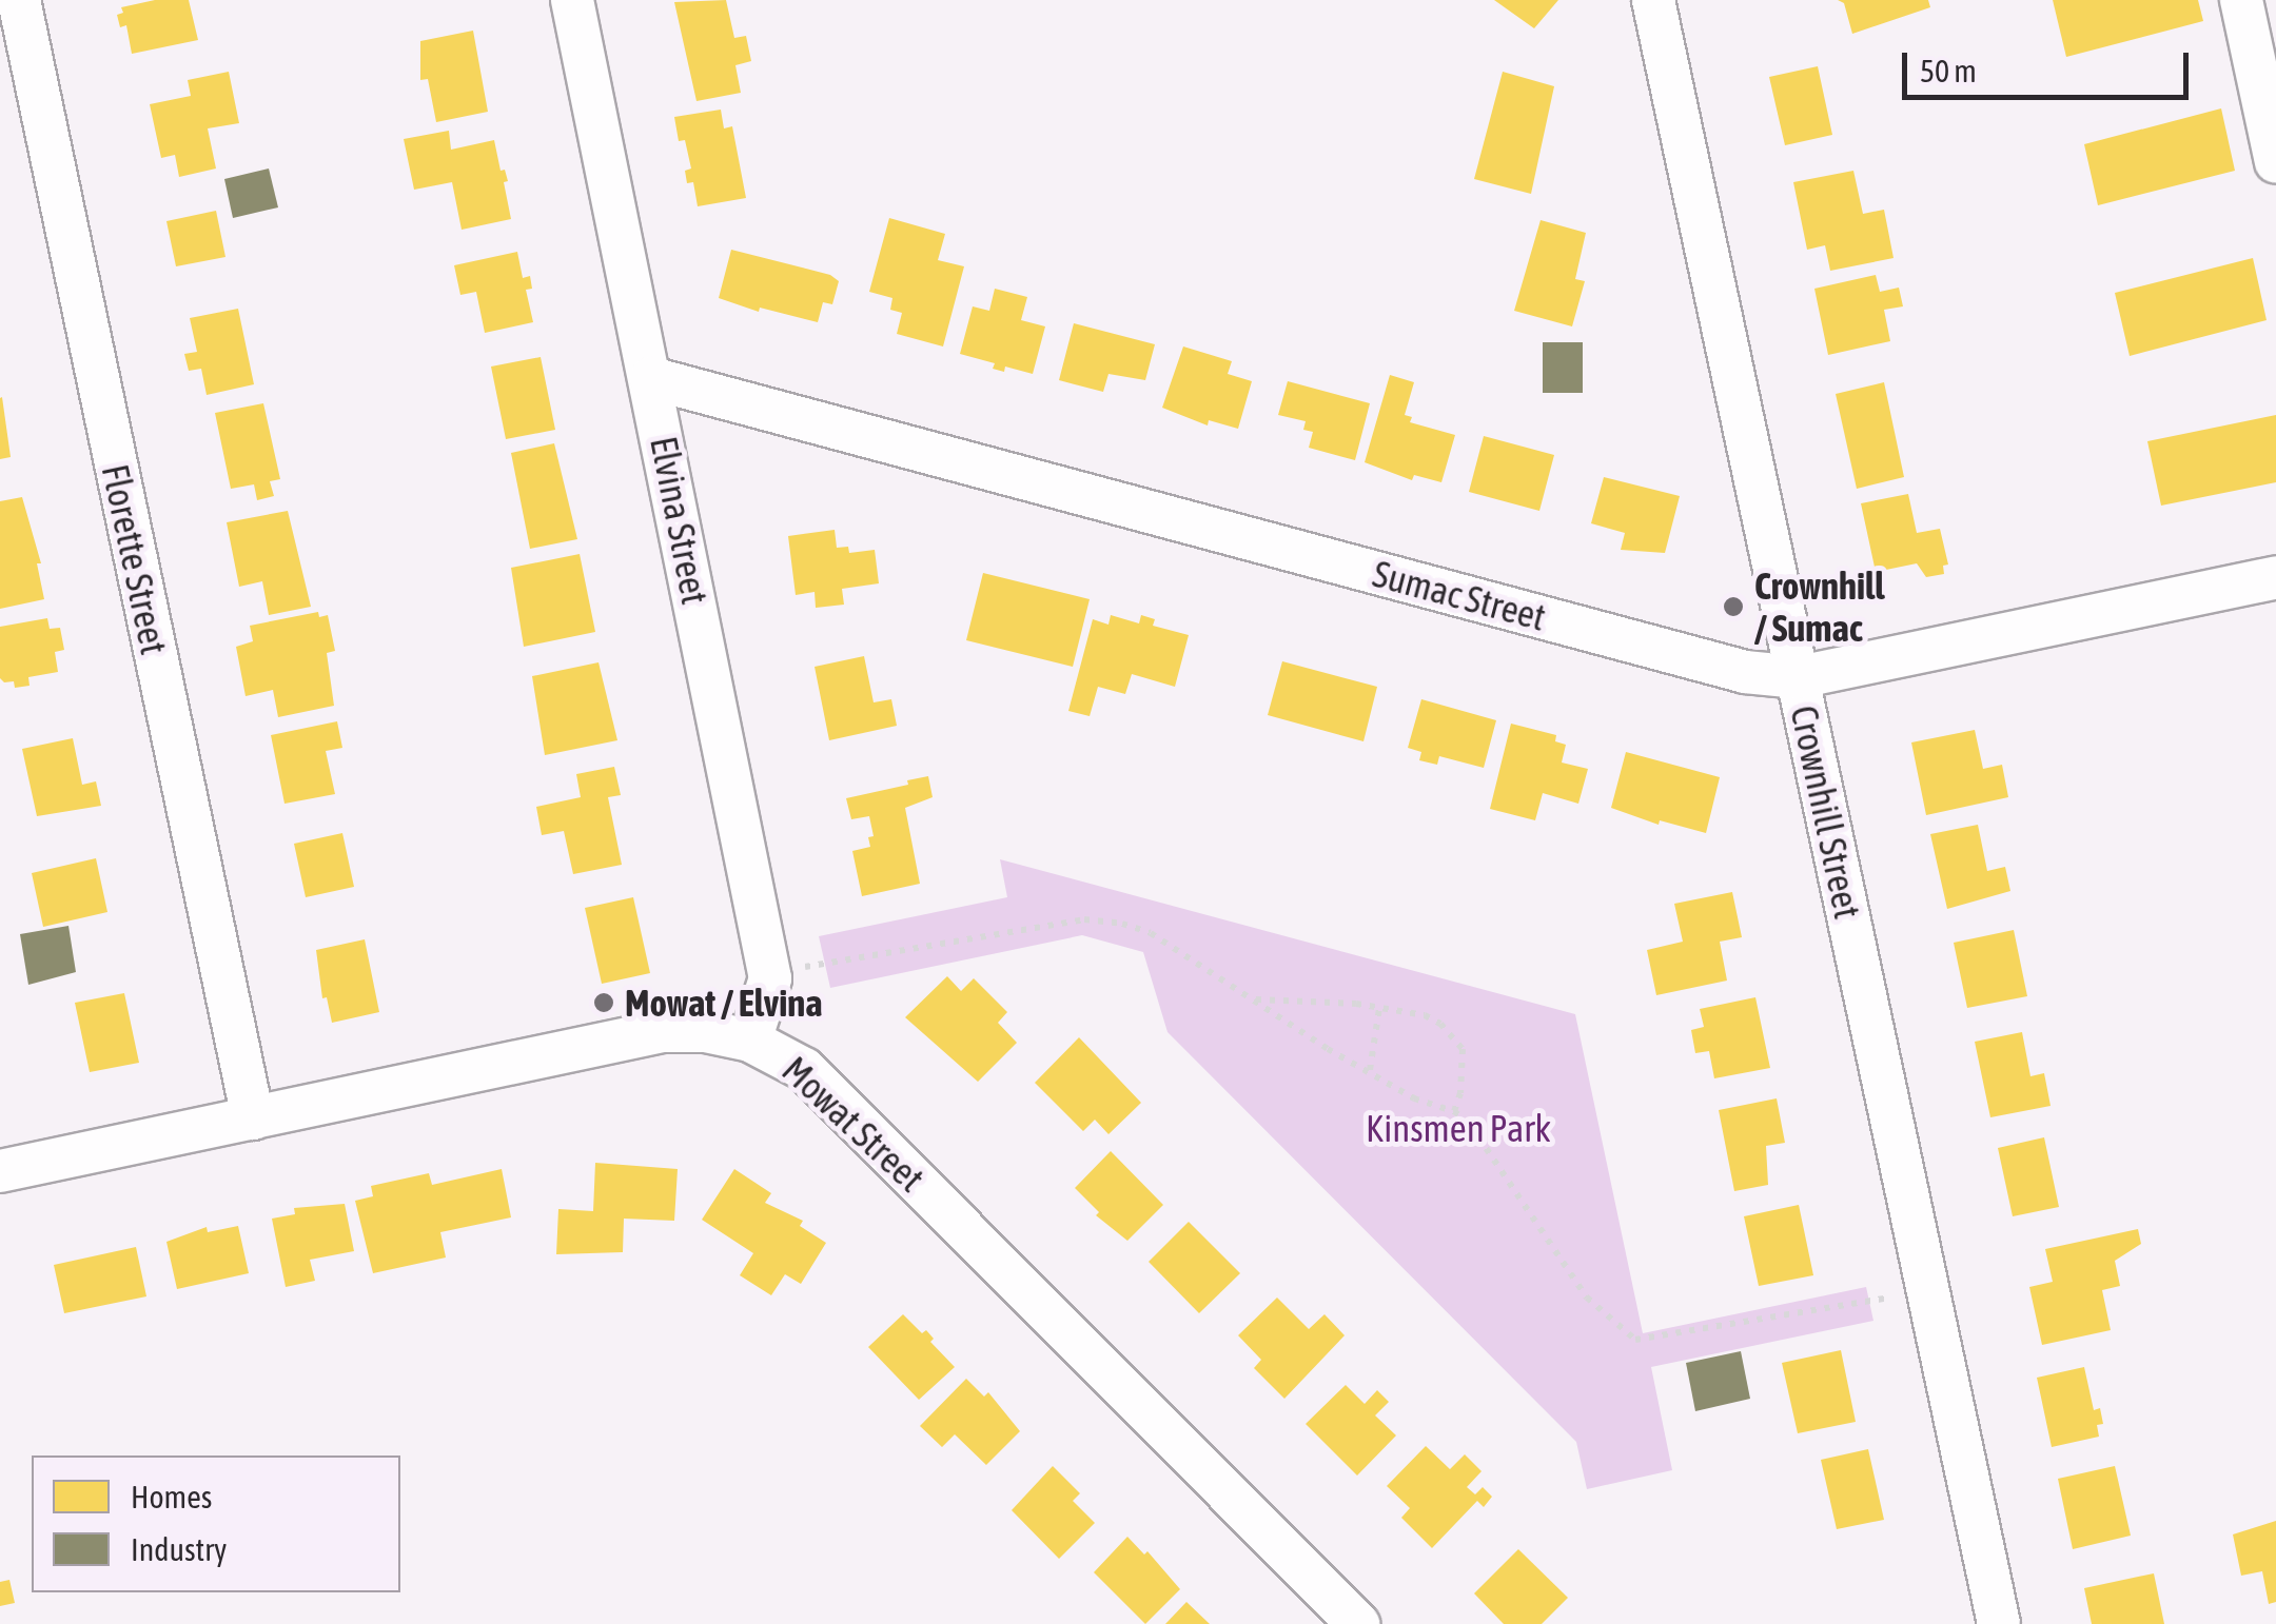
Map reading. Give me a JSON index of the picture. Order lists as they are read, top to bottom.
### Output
{
  "streets": {
    "street": [
      "Elvina Street",
      "Florette Street",
      "Sumac Street",
      "Crownhill Street",
      "Mowat Street"
    ]
  },
  "crossings": [
    ["Elvina Street", "Sumac Street"],
    ["Elvina Street", "Mowat Street"],
    ["Florette Street", "Mowat Street"],
    ["Sumac Street", "Crownhill Street"]
  ],
  "parks": ["Kinsmen Park"],
  "places": ["Crownhill / Sumac", "Mowat / Elvina"],
  "legend": ["Homes", "Industry"],
  "scale_bar": "50 m"
}
